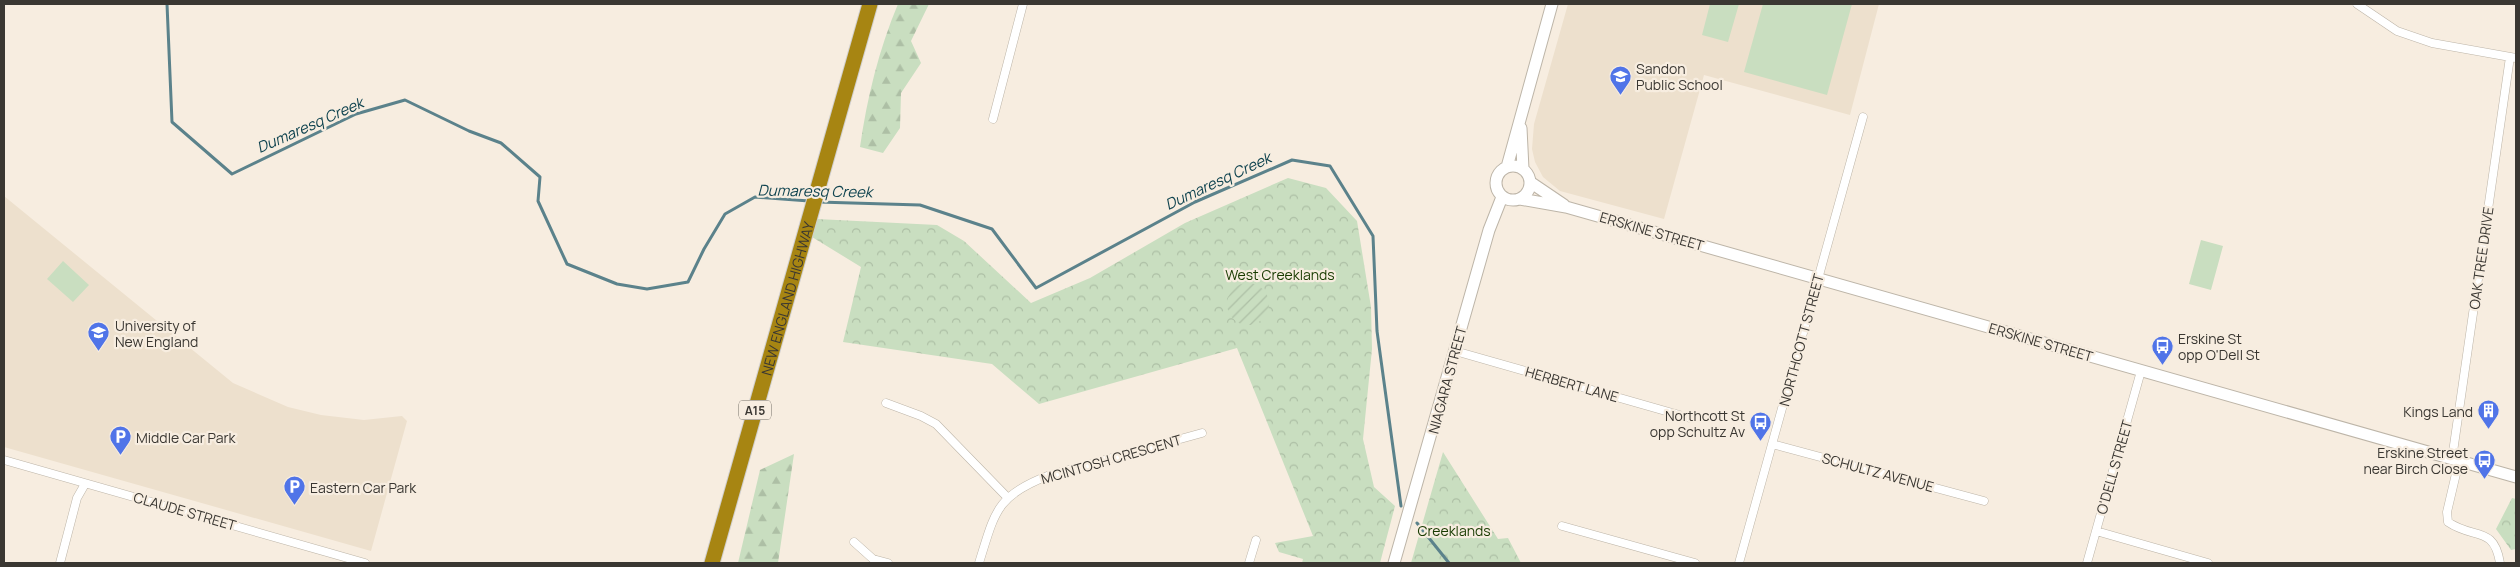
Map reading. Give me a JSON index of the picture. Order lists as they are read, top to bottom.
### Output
{
  "streets": {
    "highway": ["NEW ENGLAND HIGHWAY", "A15"],
    "street": [
      "ERSKINE STREET",
      "OAK TREE DRIVE",
      "NORTHCOTT STREET",
      "NIAGARA STREET",
      "HERBERT LANE",
      "MCINTOSH CRESCENT",
      "O'DELL STREET",
      "SCHULTZ AVENUE",
      "CLAUDE STREET"
    ]
  },
  "crossings": [
    ["ERSKINE STREET", "OAK TREE DRIVE"],
    ["ERSKINE STREET", "NORTHCOTT STREET"],
    ["ERSKINE STREET", "NIAGARA STREET"],
    ["ERSKINE STREET", "O'DELL STREET"],
    ["NORTHCOTT STREET", "SCHULTZ AVENUE"],
    ["NIAGARA STREET", "HERBERT LANE"]
  ],
  "water": ["Dumaresq Creek"],
  "parks": ["West Creeklands", "Creeklands"],
  "places": {
    "school or university": ["Sandon Public School", "University of New England"],
    "bus stop": ["Erskine St opp O'Dell St", "Northcott St opp Schultz Av", "Erskine Street near Birch Close"],
    "building": ["Kings Land"],
    "parking": ["Middle Car Park", "Eastern Car Park"]
  }
}
